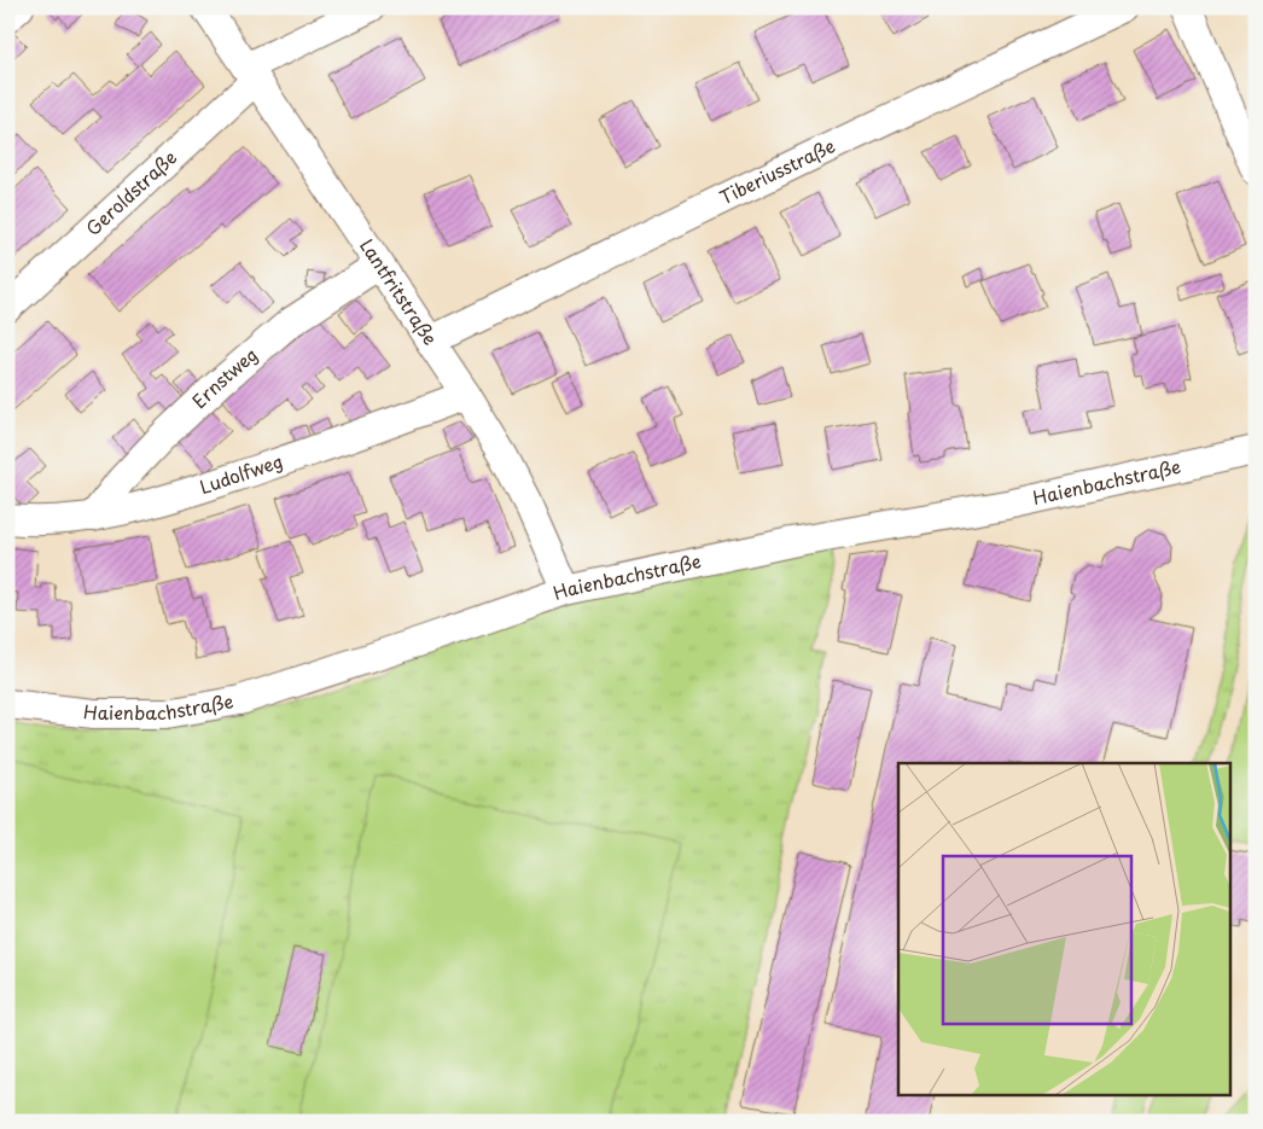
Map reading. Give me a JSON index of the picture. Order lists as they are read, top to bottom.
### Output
{
  "streets": {
    "street": [
      "Tiberiusstraße",
      "Geroldstraße",
      "Lantfritstraße",
      "Ernstweg",
      "Ludolfweg",
      "Haienbachstraße"
    ]
  },
  "crossings": [
    ["Tiberiusstraße", "Lantfritstraße"],
    ["Geroldstraße", "Lantfritstraße"],
    ["Lantfritstraße", "Ernstweg"],
    ["Lantfritstraße", "Ludolfweg"],
    ["Lantfritstraße", "Haienbachstraße"],
    ["Ernstweg", "Ludolfweg"]
  ]
}
